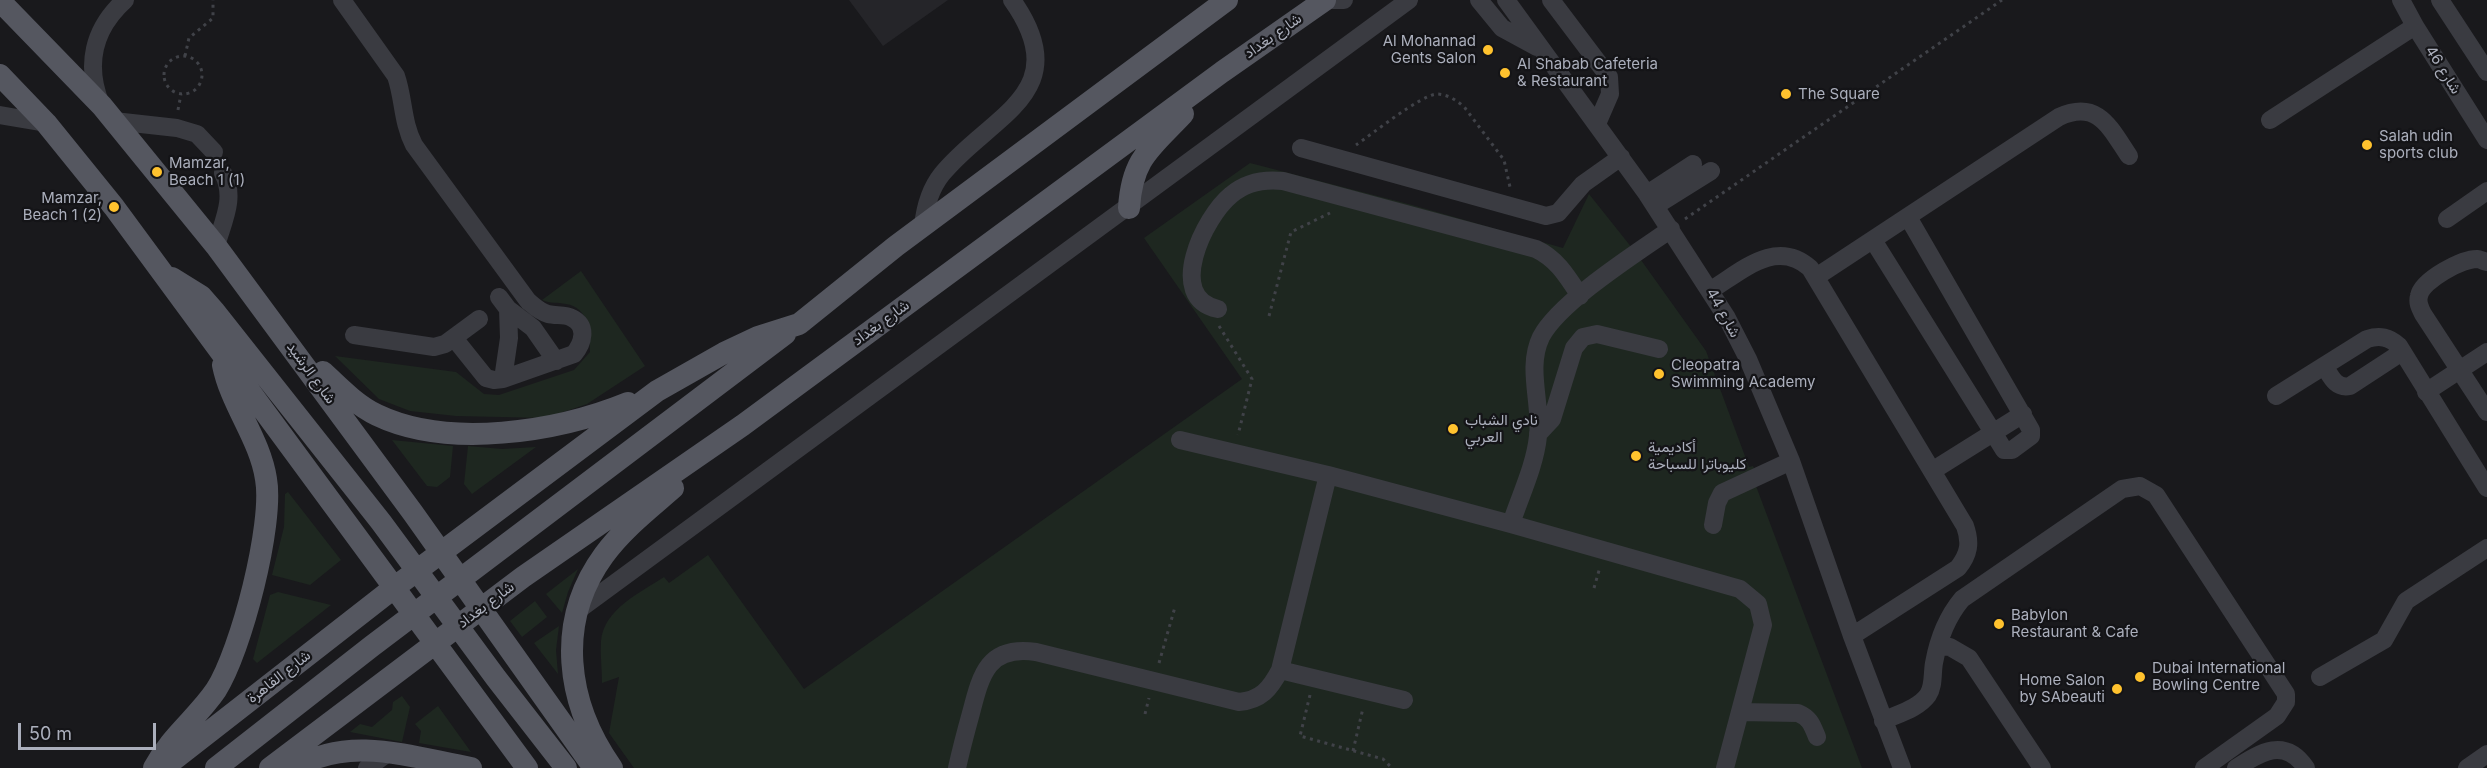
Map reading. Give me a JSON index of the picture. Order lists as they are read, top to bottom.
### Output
{
  "streets": {
    "main road": ["شارع بغداد", "شارع الرشيد", "شارع القاهرة"],
    "street": ["شارع 46", "شارع 44"]
  },
  "crossings": [
    ["شارع بغداد", "شارع الرشيد"]
  ],
  "places": [
    "Al Mohannad Gents Salon",
    "Al Shabab Cafeteria & Restaurant",
    "The Square",
    "Salah udin sports club",
    "Mamzar, Beach 1 (1)",
    "Mamzar, Beach 1 (2)",
    "Cleopatra Swimming Academy",
    "نادي الشباب العربي",
    "أكاديمية كليوباترا للسباحة",
    "Babylon Restaurant & Cafe",
    "Dubai International Bowling Centre",
    "Home Salon by SAbeauti"
  ],
  "scale_bar": "50 m"
}
